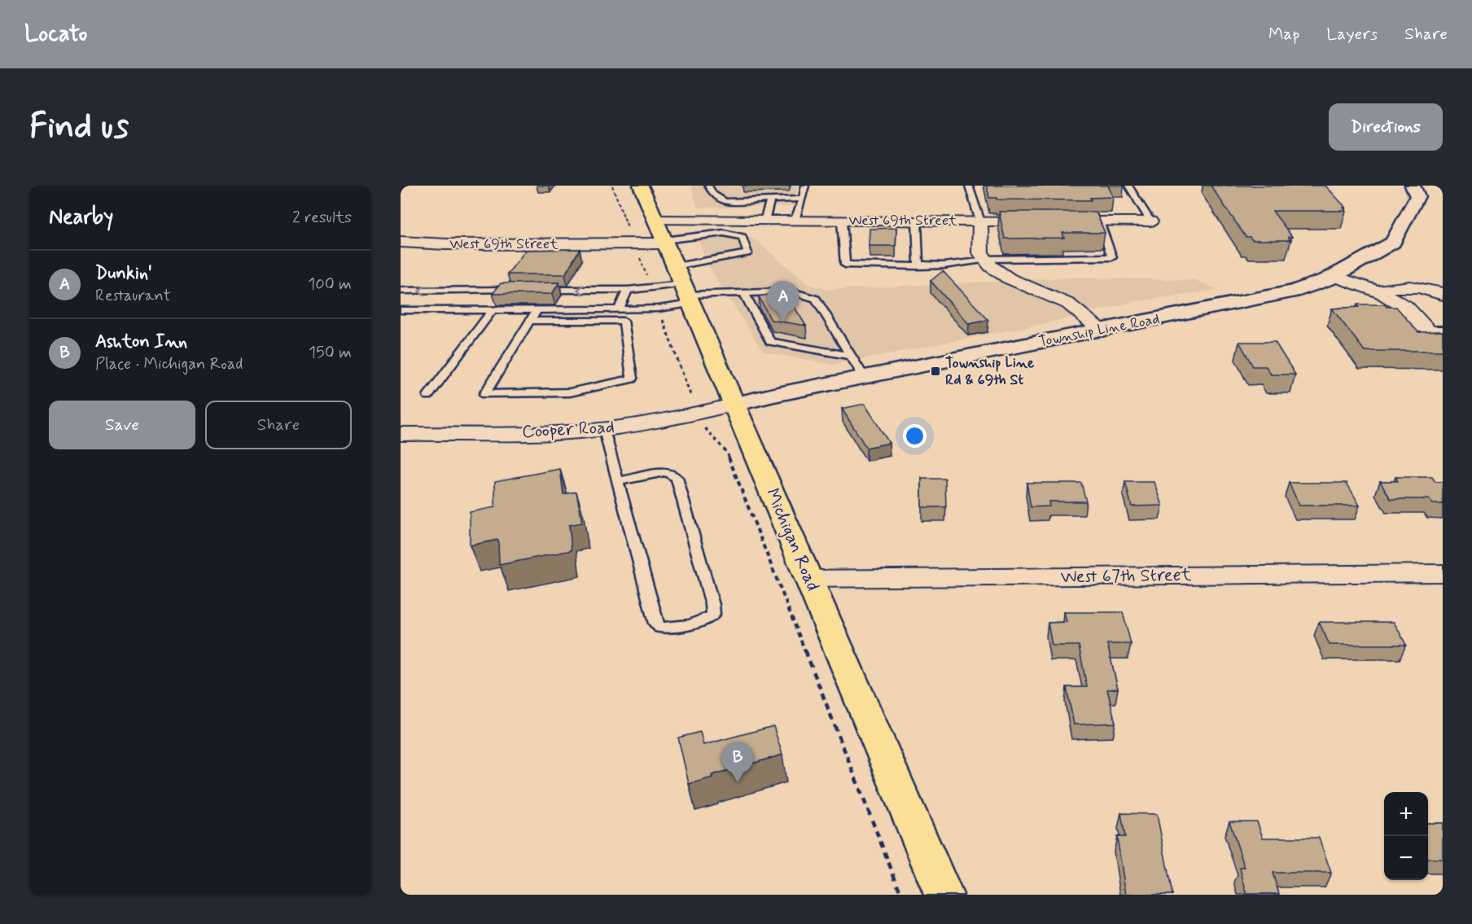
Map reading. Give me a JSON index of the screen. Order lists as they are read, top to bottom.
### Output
{
  "streets": {
    "main road": ["Township Line Road", "Michigan Road"],
    "street": ["West 69th Street", "Cooper Road", "West 67th Street"]
  },
  "crossings": [
    ["West 69th Street", "Michigan Road"],
    ["Township Line Road", "Cooper Road"],
    ["Township Line Road", "Michigan Road"],
    ["Cooper Road", "Michigan Road"],
    ["Michigan Road", "West 67th Street"]
  ],
  "places": {
    "transit": ["Township Line Rd & 69th St"]
  },
  "page": {
    "header": "Locato",
    "nav": ["Map", "Layers", "Share"],
    "buttons": [
      "Directions",
      ["Save", "Share"]
    ],
    "title": "Find us",
    "heading": ["Nearby", "2 results"],
    "list": [
      {
        "mark": "A",
        "name": "Dunkin'",
        "note": "Restaurant",
        "value": "100 m"
      },
      {
        "mark": "B",
        "name": "Ashton Inn",
        "note": "Place · Michigan Road",
        "value": "150 m"
      }
    ],
    "pins": ["A", "B"],
    "map_buttons": ["+", "−"]
  }
}
